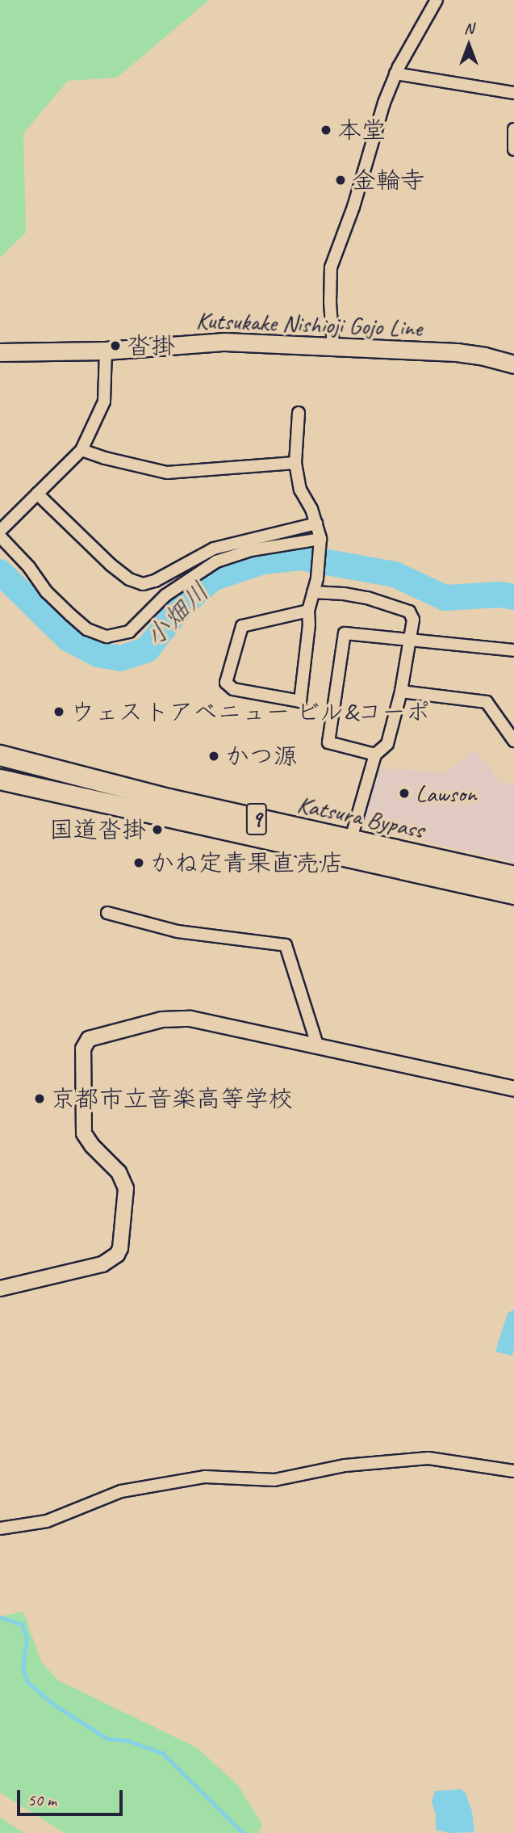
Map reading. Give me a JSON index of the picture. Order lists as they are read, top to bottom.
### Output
{
  "streets": {
    "highway": ["Katsura Bypass", "9"],
    "main road": ["Kutsukake Nishioji Gojo Line"]
  },
  "water": ["小畑川"],
  "places": [
    "本堂",
    "金輪寺",
    "沓掛",
    "ウェストアベニュー ビル&コーポ",
    "かつ源",
    "Lawson",
    "国道沓掛",
    "かね定青果直売店",
    "京都市立音楽高等学校"
  ],
  "scale_bar": "50 m",
  "north": "top"
}
